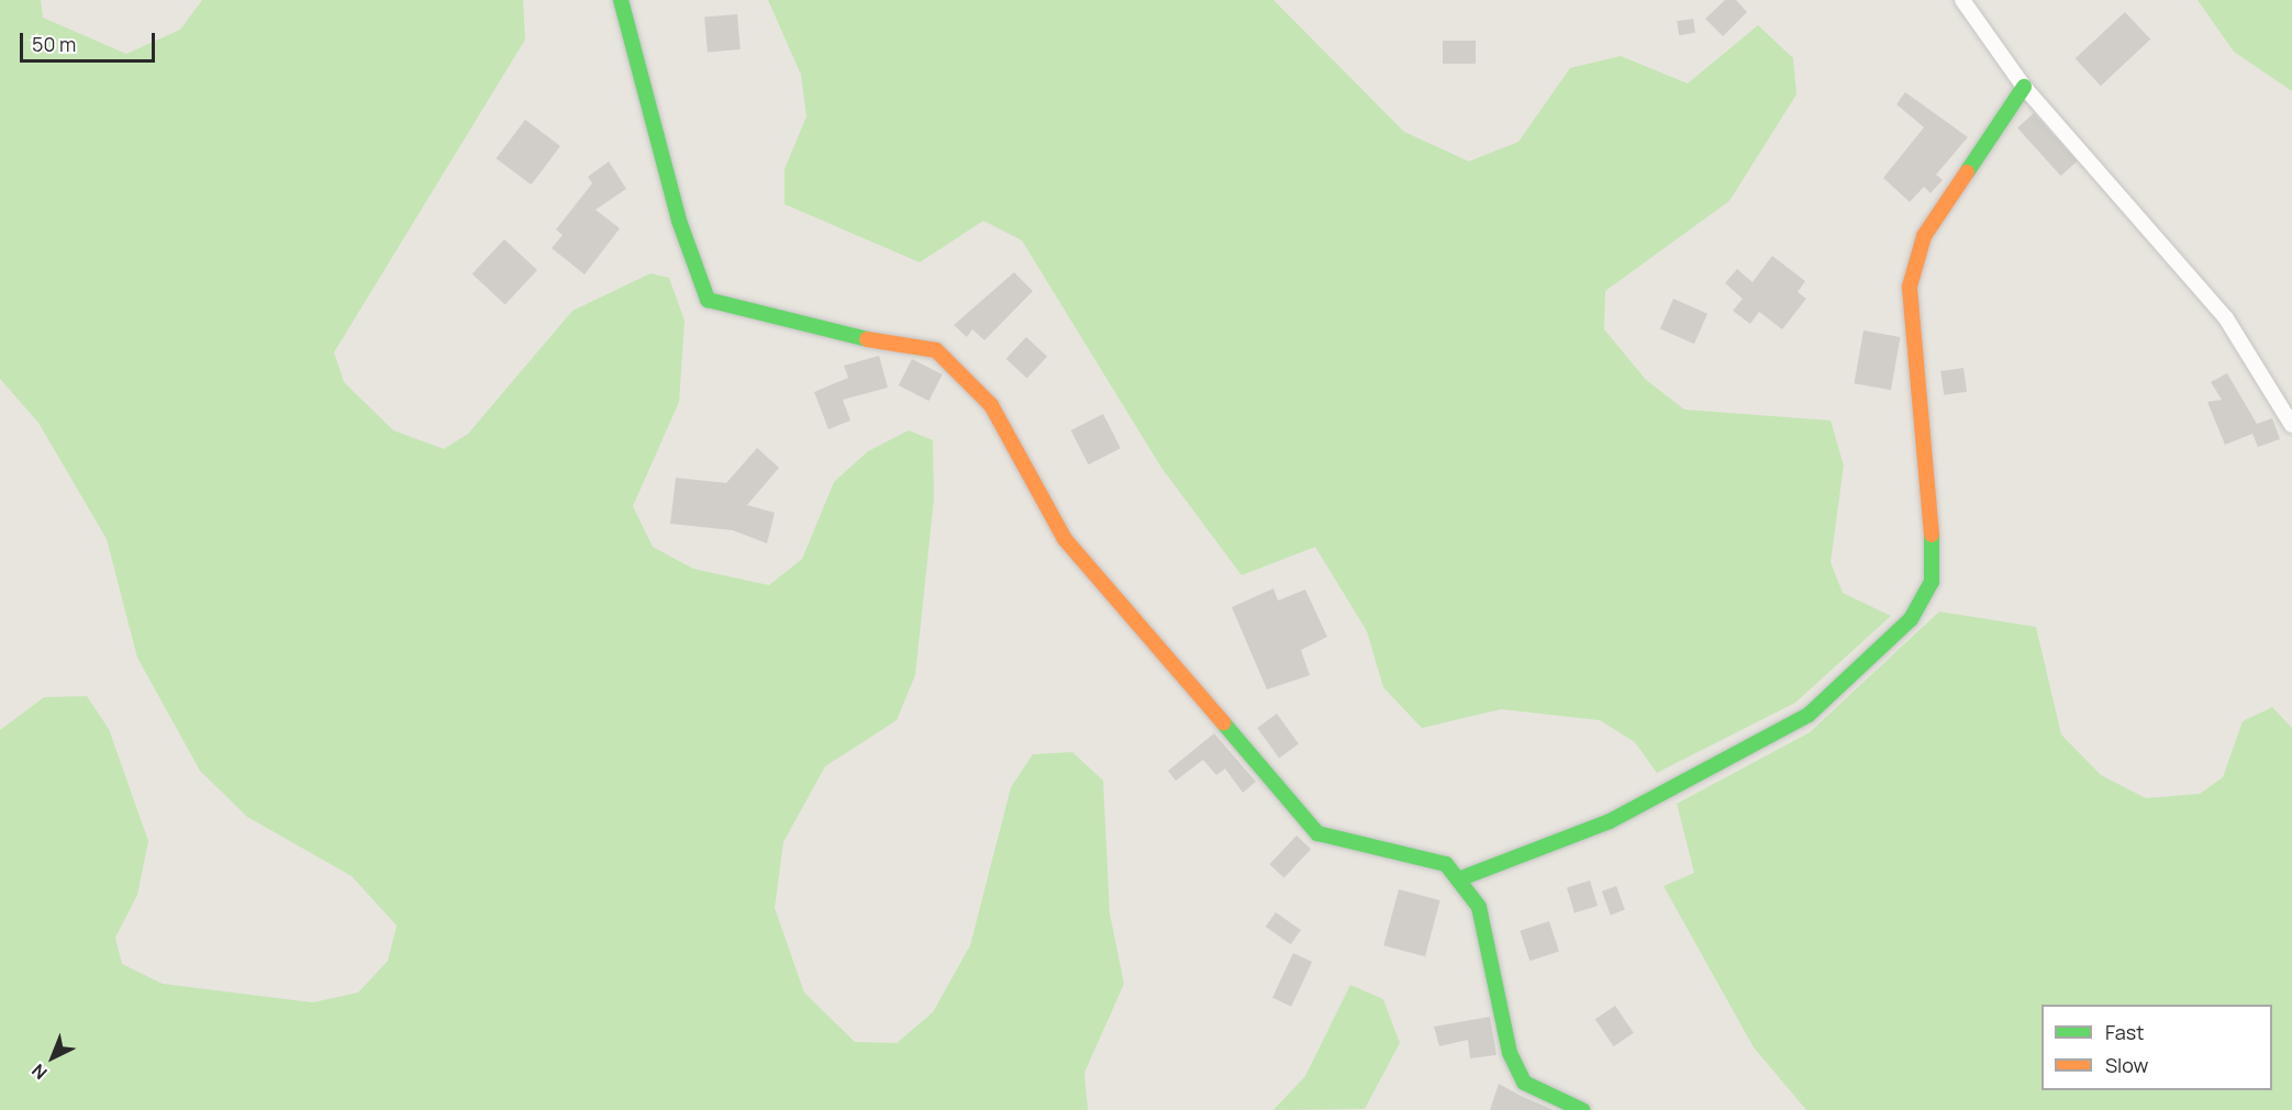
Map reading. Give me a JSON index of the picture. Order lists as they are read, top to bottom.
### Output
{
  "legend": ["Fast", "Slow"],
  "scale_bar": "50 m",
  "north": "bottom left"
}
